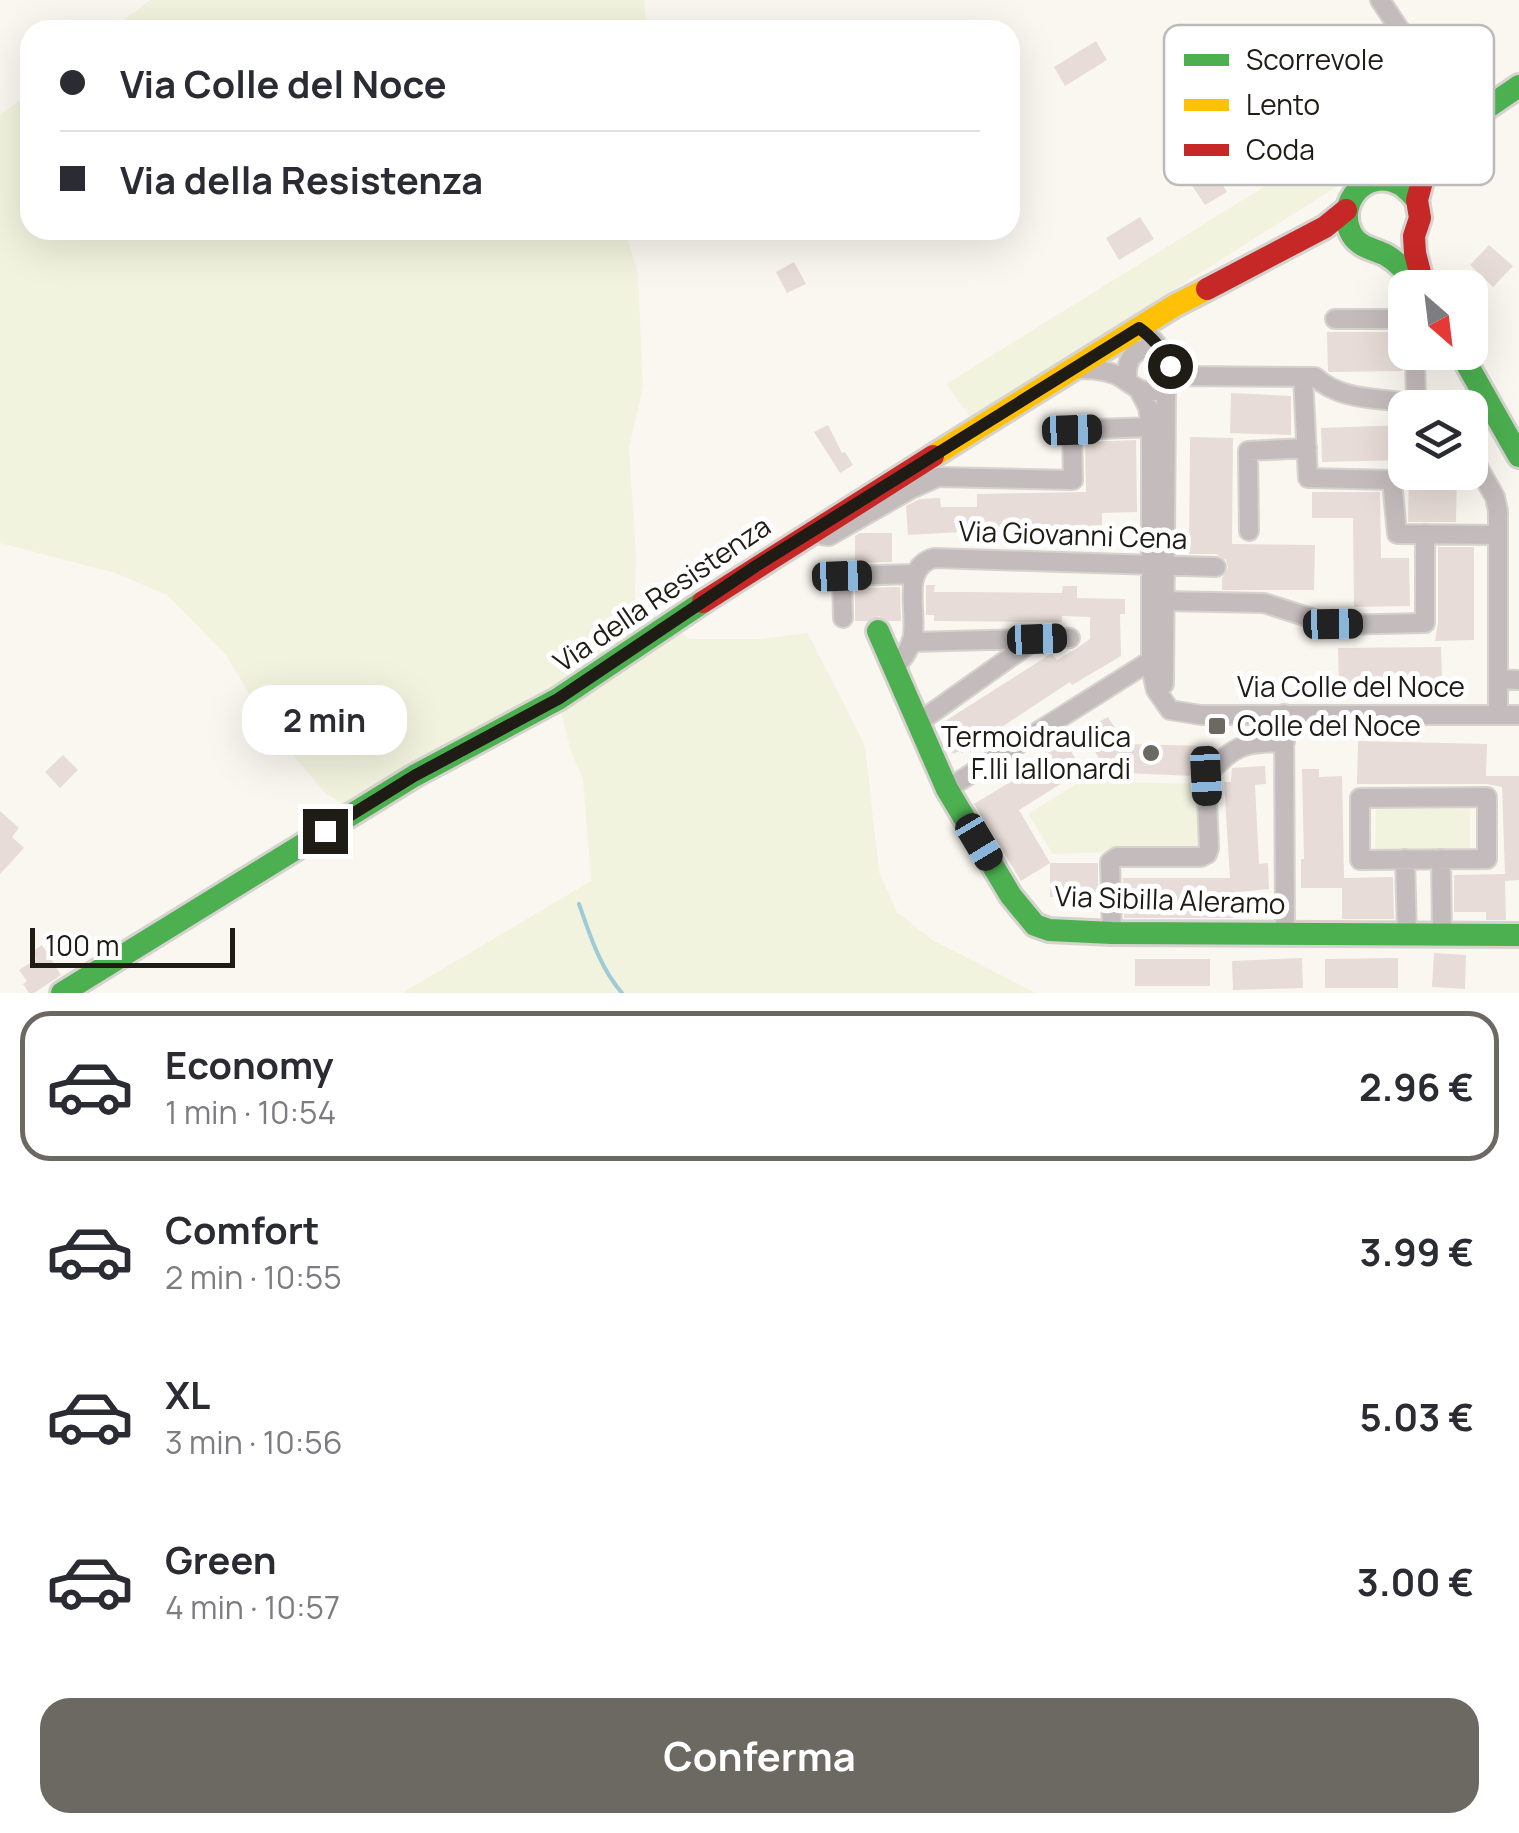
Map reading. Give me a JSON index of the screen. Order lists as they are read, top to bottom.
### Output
{
  "streets": {
    "street": [
      "Via Giovanni Cena",
      "Via della Resistenza",
      "Via Colle del Noce",
      "Via Sibilla Aleramo"
    ]
  },
  "crossings": [
    ["Via Giovanni Cena", "Via Colle del Noce"],
    ["Via della Resistenza", "Via Colle del Noce"]
  ],
  "places": {
    "transit": ["Colle del Noce"],
    "other": ["Termoidraulica F.lli Iallonardi"]
  },
  "legend": ["Scorrevole", "Lento", "Coda"],
  "scale_bar": "100 m",
  "north": "bottom right",
  "page": {
    "banner": ["Via Colle del Noce", "Via della Resistenza"],
    "bubble": "2 min",
    "scale": "100 m",
    "list": [
      {
        "name": "Economy",
        "note": "1 min · 10:54",
        "value": "2.96 €"
      },
      {
        "name": "Comfort",
        "note": "2 min · 10:55",
        "value": "3.99 €"
      },
      {
        "name": "XL",
        "note": "3 min · 10:56",
        "value": "5.03 €"
      },
      {
        "name": "Green",
        "note": "4 min · 10:57",
        "value": "3.00 €"
      }
    ],
    "buttons": "Conferma"
  }
}
